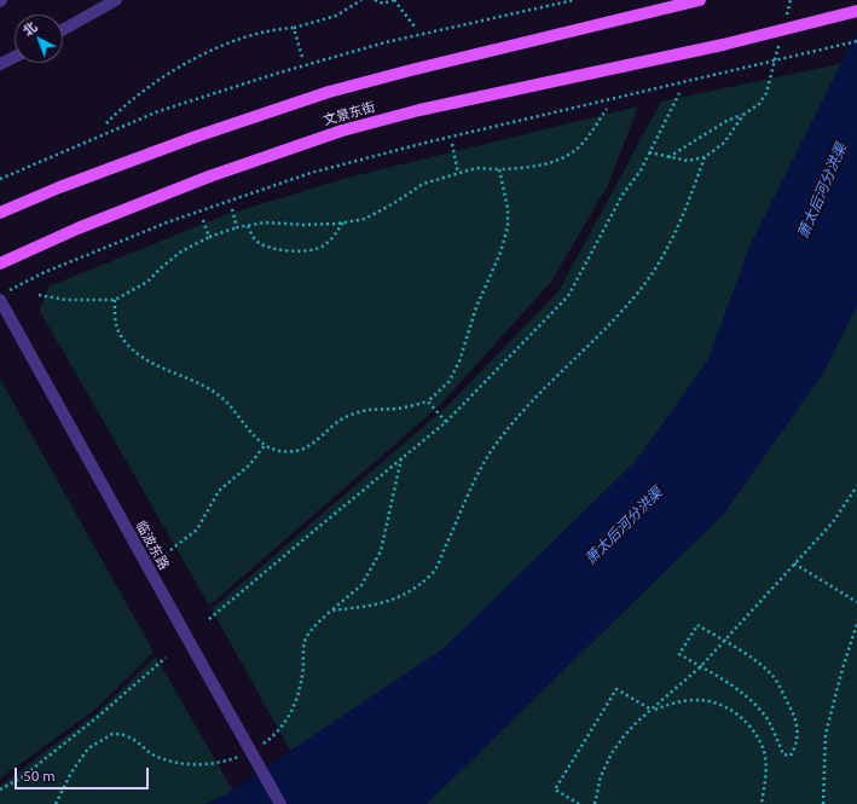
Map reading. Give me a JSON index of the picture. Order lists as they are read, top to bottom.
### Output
{
  "streets": {
    "main road": ["文景东街"],
    "street": ["临波东路"]
  },
  "water": ["萧太后河分洪渠"],
  "scale_bar": "50 m",
  "north": "top left"
}
